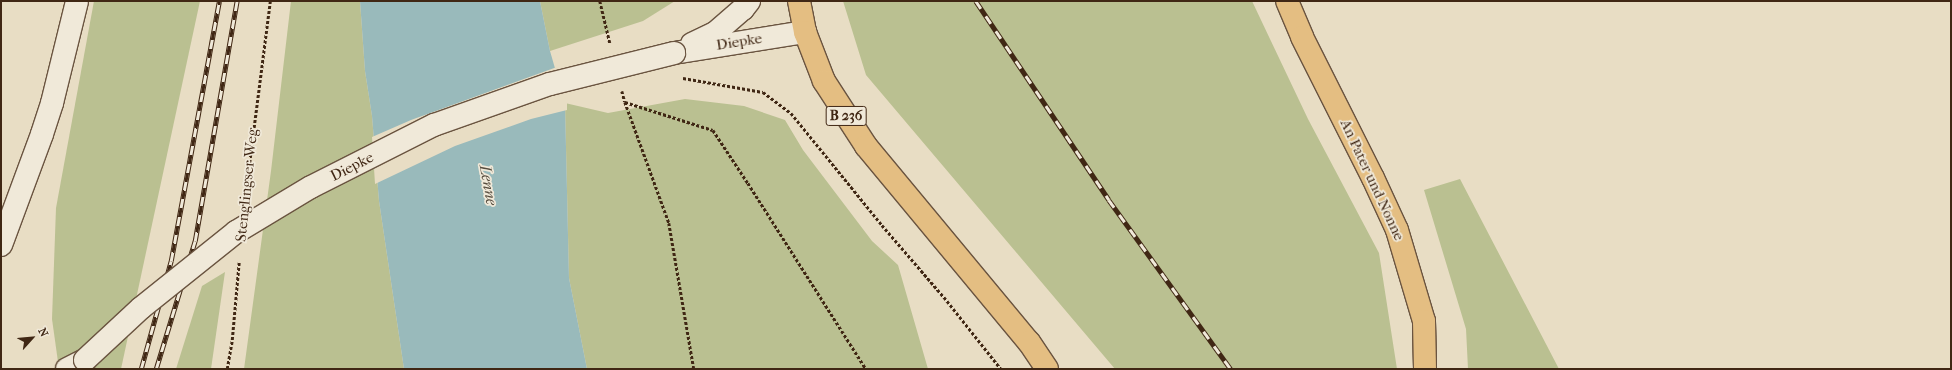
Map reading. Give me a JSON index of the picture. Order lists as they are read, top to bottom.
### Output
{
  "streets": {
    "main road": ["B 236", "An Pater und Nonne"],
    "street": ["Diepke"],
    "path": ["Stenglingser Weg"]
  },
  "crossings": [
    ["Diepke", "B 236"]
  ],
  "water": ["Lenne"],
  "north": "top right"
}
